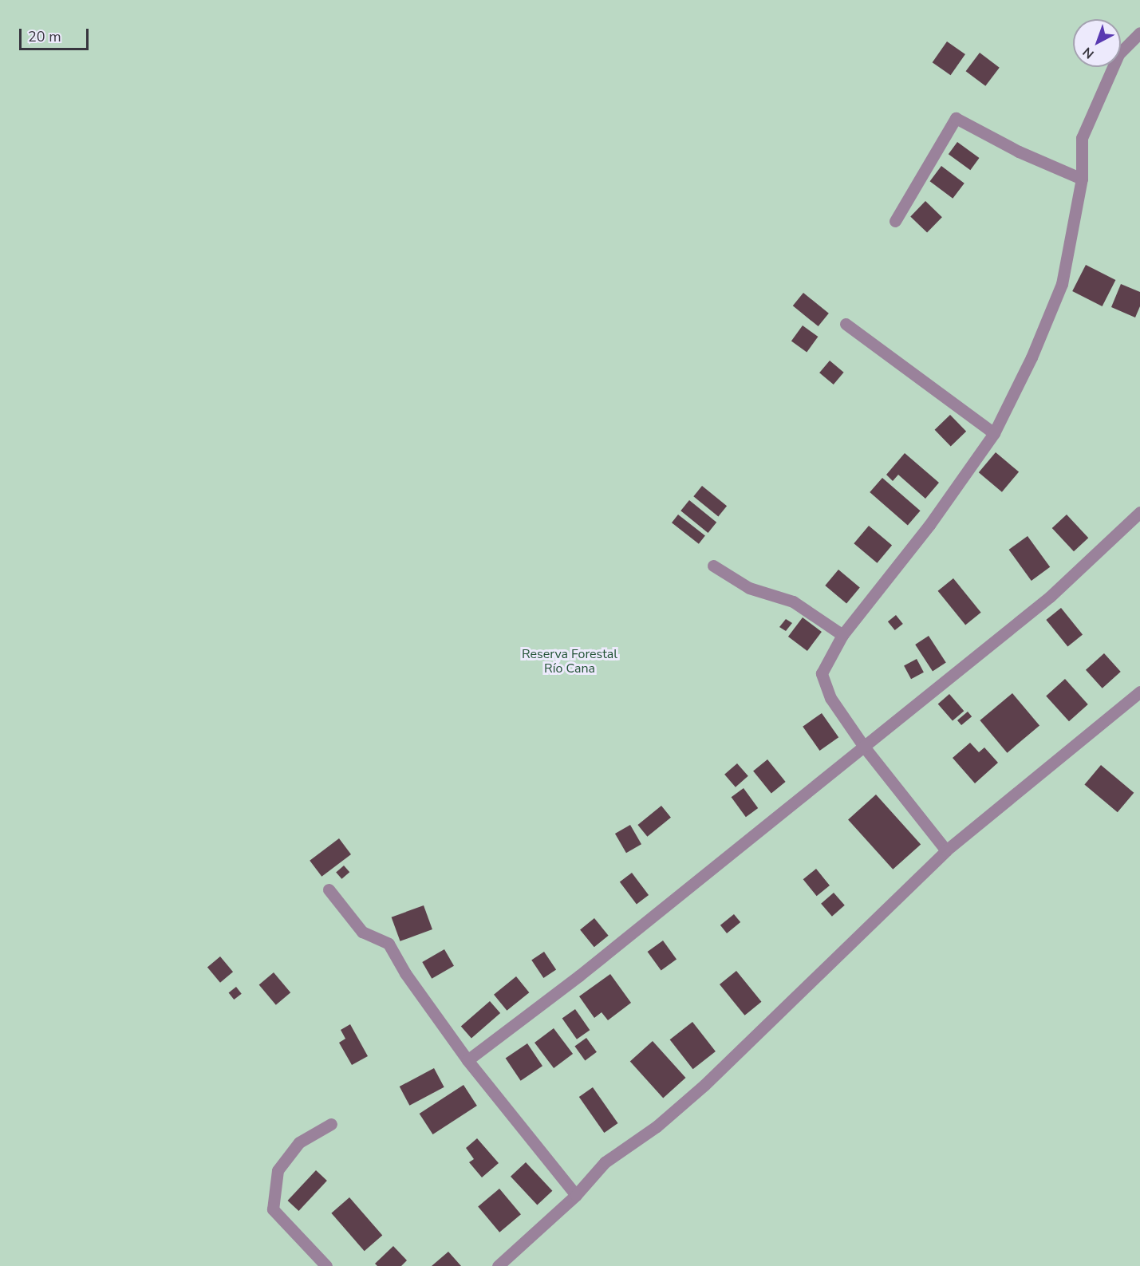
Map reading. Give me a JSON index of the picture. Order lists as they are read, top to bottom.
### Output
{
  "parks": ["Reserva Forestal Río Cana"],
  "scale_bar": "20 m",
  "north": "bottom left"
}
